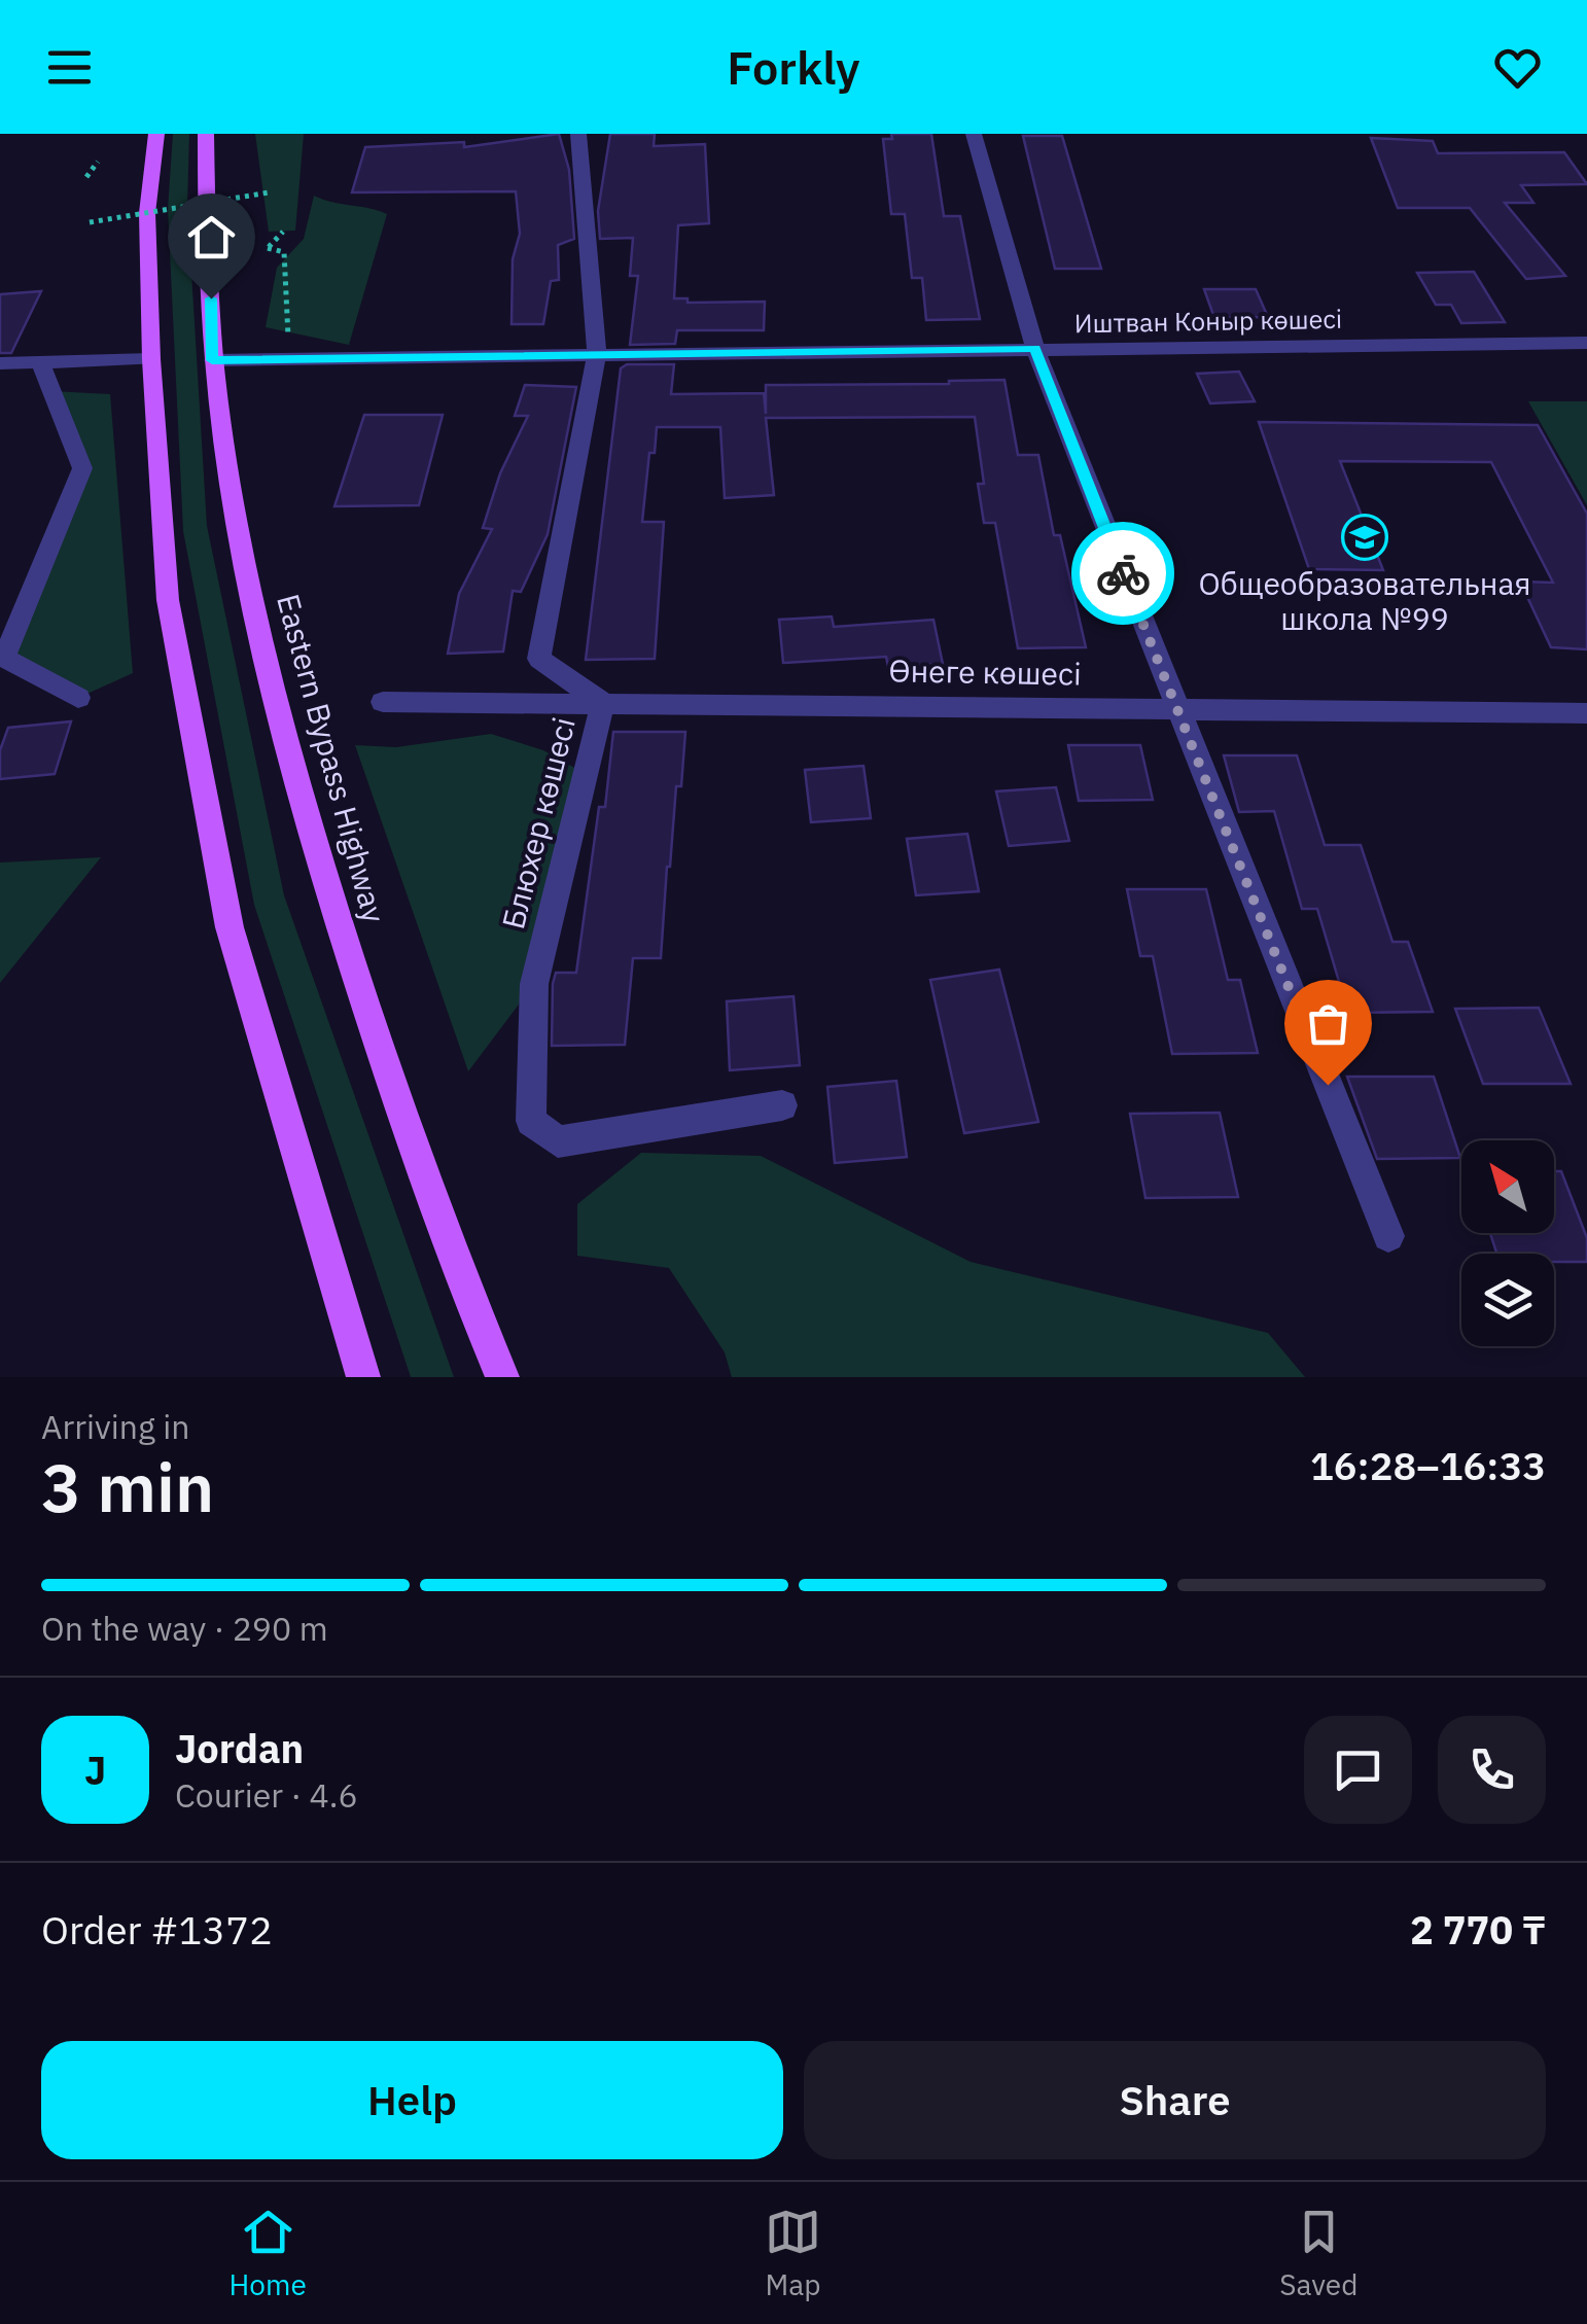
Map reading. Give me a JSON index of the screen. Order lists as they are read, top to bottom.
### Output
{
  "streets": {
    "main road": ["Eastern Bypass Highway"],
    "street": ["Иштван Коныр көшесі", "Өнеге көшесі", "Блюхер көшесі"]
  },
  "crossings": [
    ["Иштван Коныр көшесі", "Eastern Bypass Highway"],
    ["Иштван Коныр көшесі", "Блюхер көшесі"],
    ["Өнеге көшесі", "Блюхер көшесі"]
  ],
  "places": {
    "school or university": ["Общеобразовательная школа №99"]
  },
  "north": "top left",
  "page": {
    "header": "Forkly",
    "heading": ["3 min", "Arriving in", "16:28–16:33"],
    "panel": [
      "Jordan",
      "Courier · 4.6",
      "Order #1372",
      "2 770 ₸"
    ],
    "bar": "On the way · 290 m",
    "round": "J",
    "buttons": ["Help", "Share"],
    "tabs": ["Home", "Map", "Saved"]
  }
}
